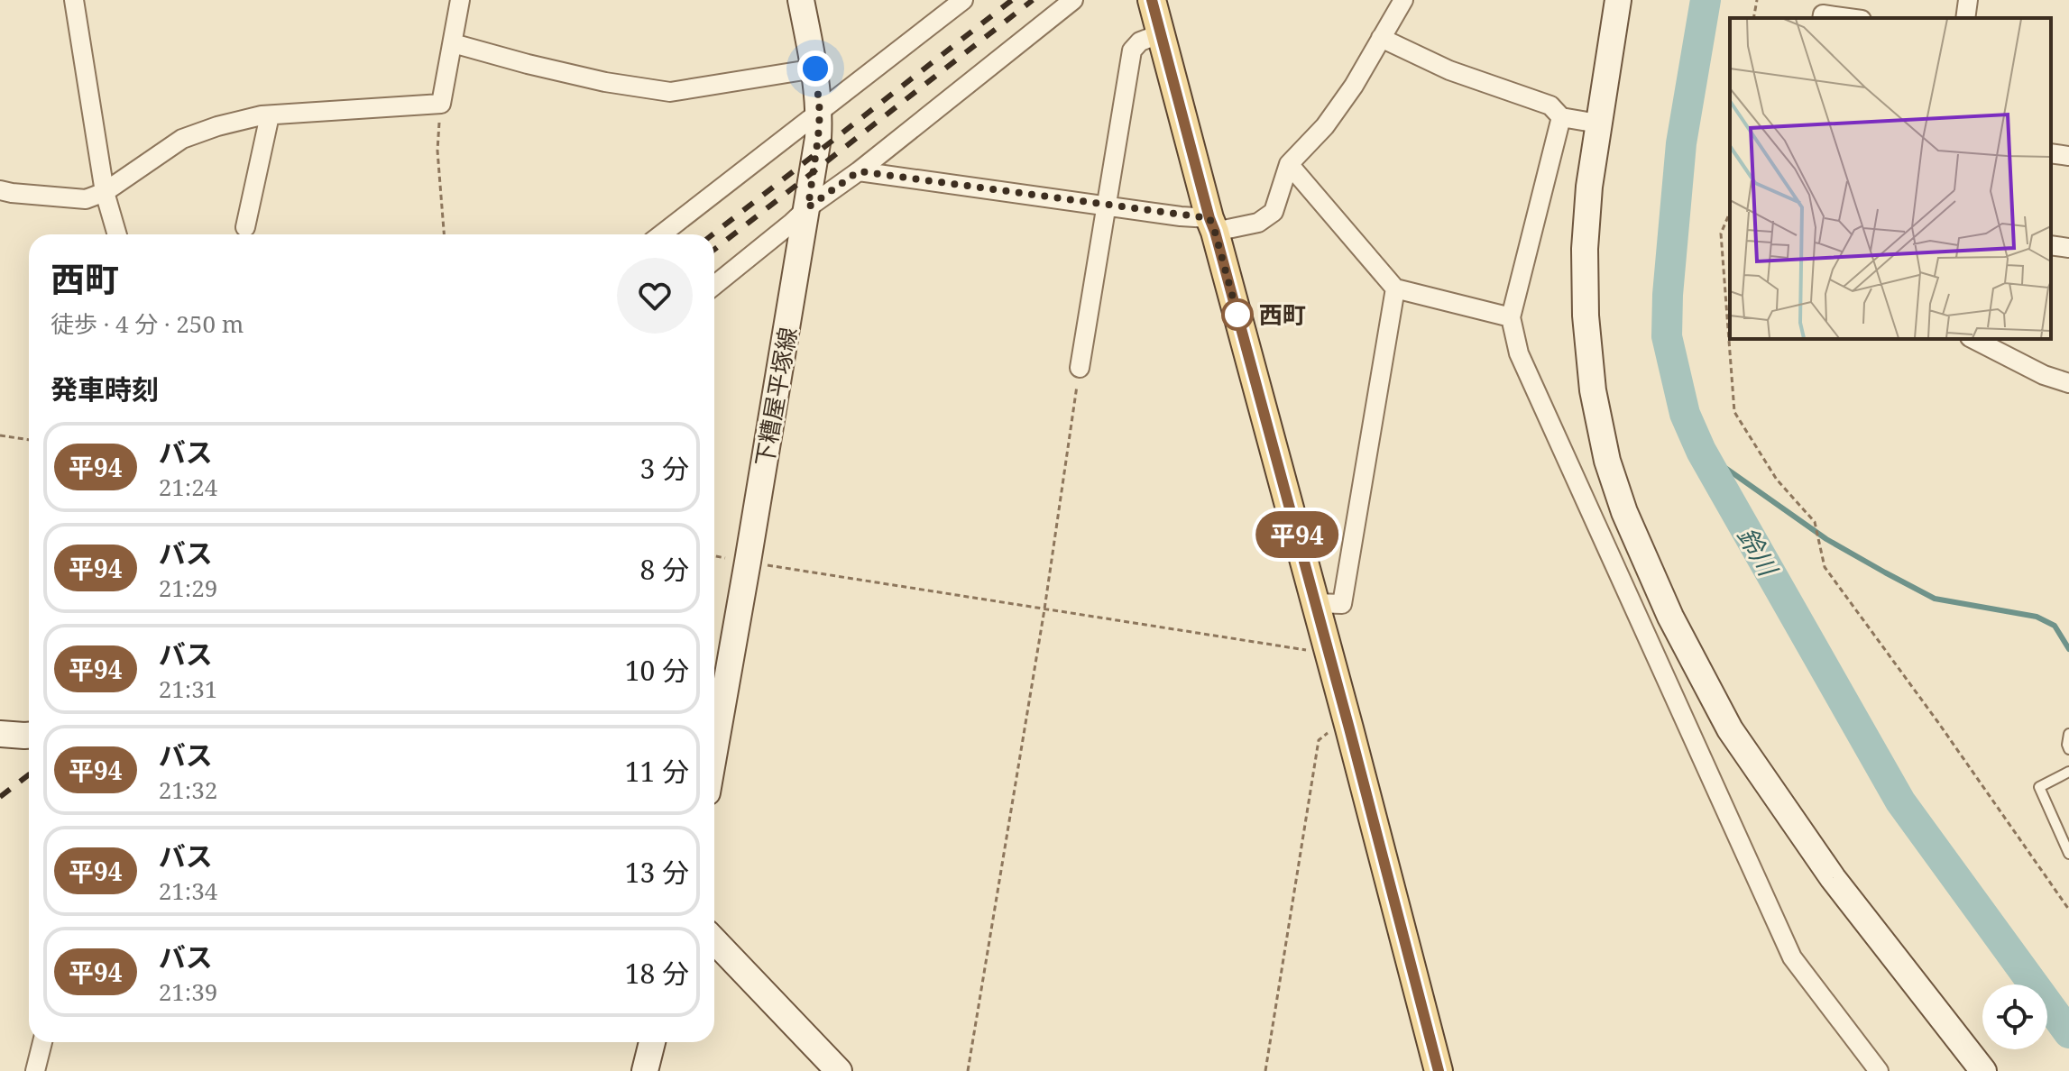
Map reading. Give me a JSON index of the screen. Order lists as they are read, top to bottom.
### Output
{
  "streets": {
    "street": ["下糟屋平塚線"]
  },
  "water": ["鈴川"],
  "places": ["西町"],
  "lines": ["bus line 平94"],
  "page": {
    "on_map": "平94",
    "heading": [
      ["西町", "徒歩 · 4 分 · 250 m"],
      "発車時刻"
    ],
    "list": [
      {
        "mark": "平94",
        "name": "バス",
        "note": "21:24",
        "value": "3 分"
      },
      {
        "mark": "平94",
        "name": "バス",
        "note": "21:29",
        "value": "8 分"
      },
      {
        "mark": "平94",
        "name": "バス",
        "note": "21:31",
        "value": "10 分"
      },
      {
        "mark": "平94",
        "name": "バス",
        "note": "21:32",
        "value": "11 分"
      },
      {
        "mark": "平94",
        "name": "バス",
        "note": "21:34",
        "value": "13 分"
      },
      {
        "mark": "平94",
        "name": "バス",
        "note": "21:39",
        "value": "18 分"
      }
    ]
  }
}
